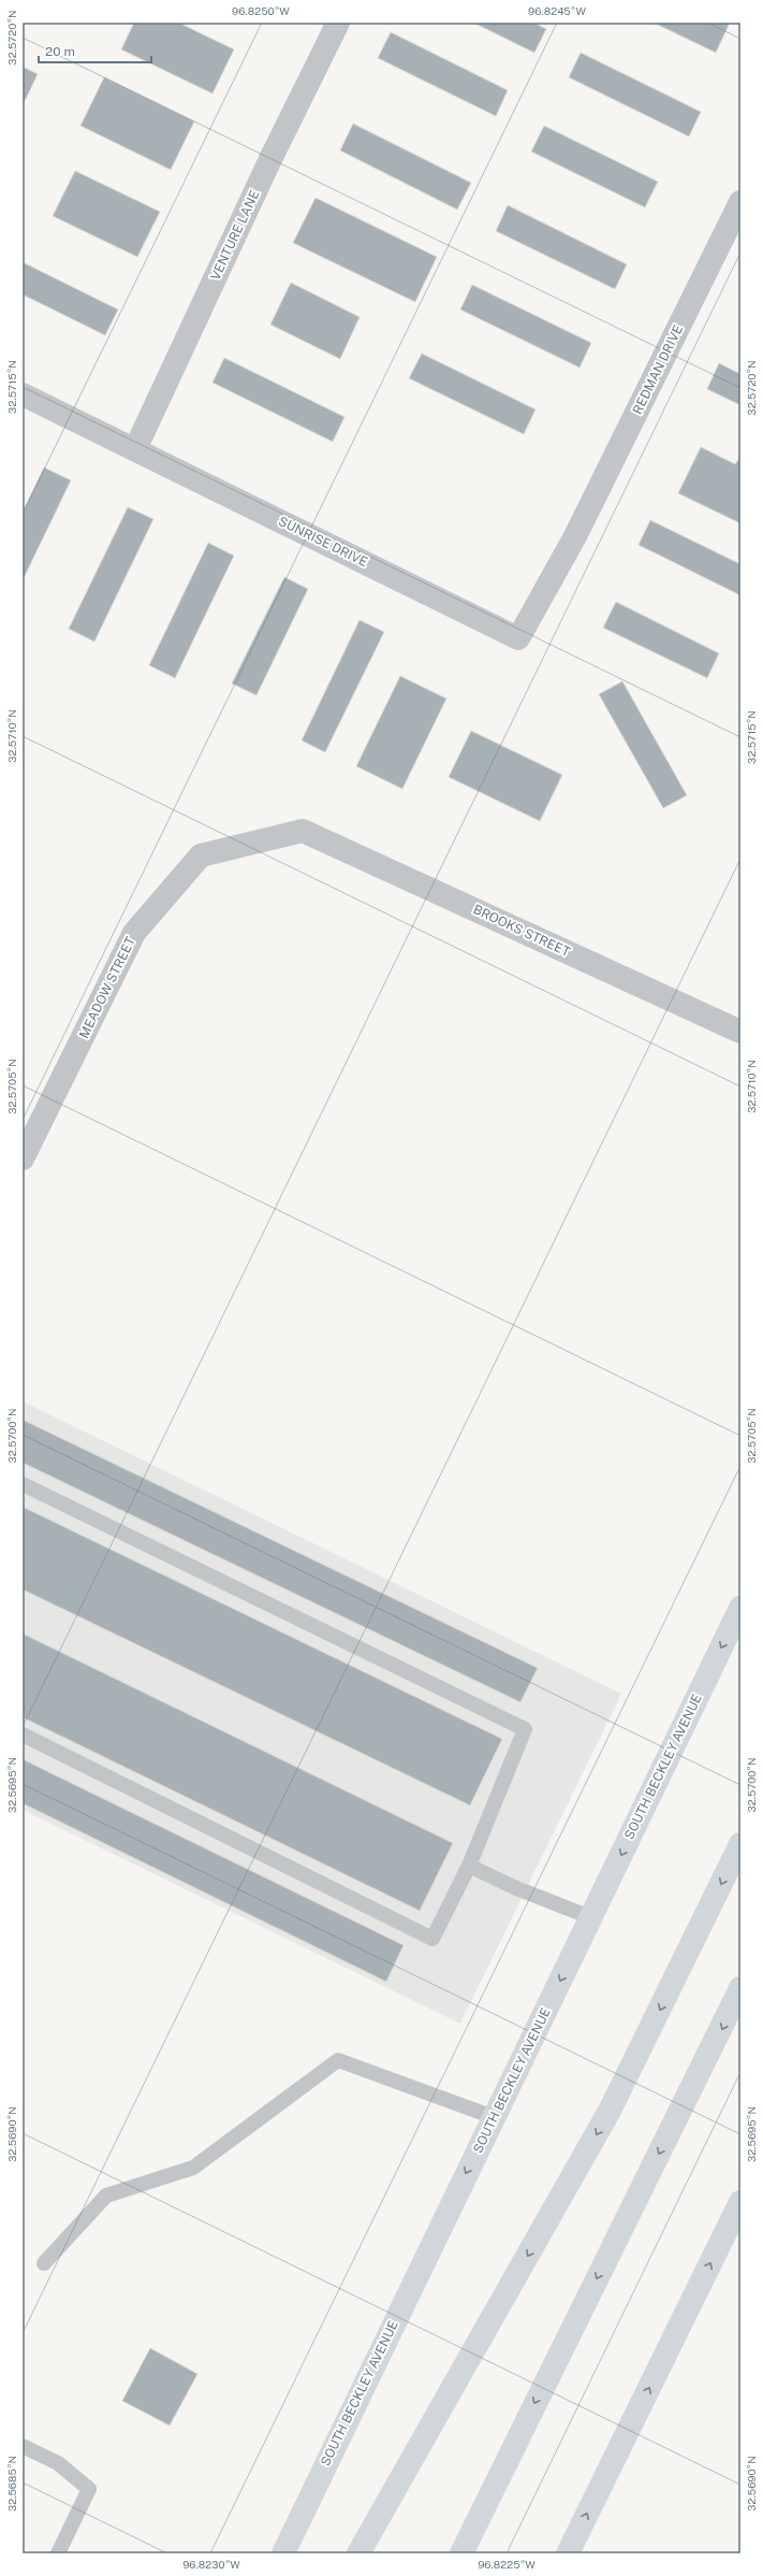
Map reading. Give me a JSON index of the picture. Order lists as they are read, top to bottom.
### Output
{
  "streets": {
    "main road": ["SOUTH BECKLEY AVENUE"],
    "street": [
      "VENTURE LANE",
      "REDMAN DRIVE",
      "SUNRISE DRIVE",
      "BROOKS STREET",
      "MEADOW STREET"
    ]
  },
  "crossings": [
    ["VENTURE LANE", "SUNRISE DRIVE"],
    ["REDMAN DRIVE", "SUNRISE DRIVE"],
    ["BROOKS STREET", "MEADOW STREET"]
  ],
  "scale_bar": "20 m",
  "coordinates": [
    "96.8250°W",
    "96.8245°W",
    "32.5720°N",
    "32.5715°N",
    "32.5710°N",
    "32.5705°N",
    "32.5700°N",
    "32.5695°N",
    "32.5690°N",
    "32.5685°N",
    "96.8230°W",
    "96.8225°W"
  ]
}
